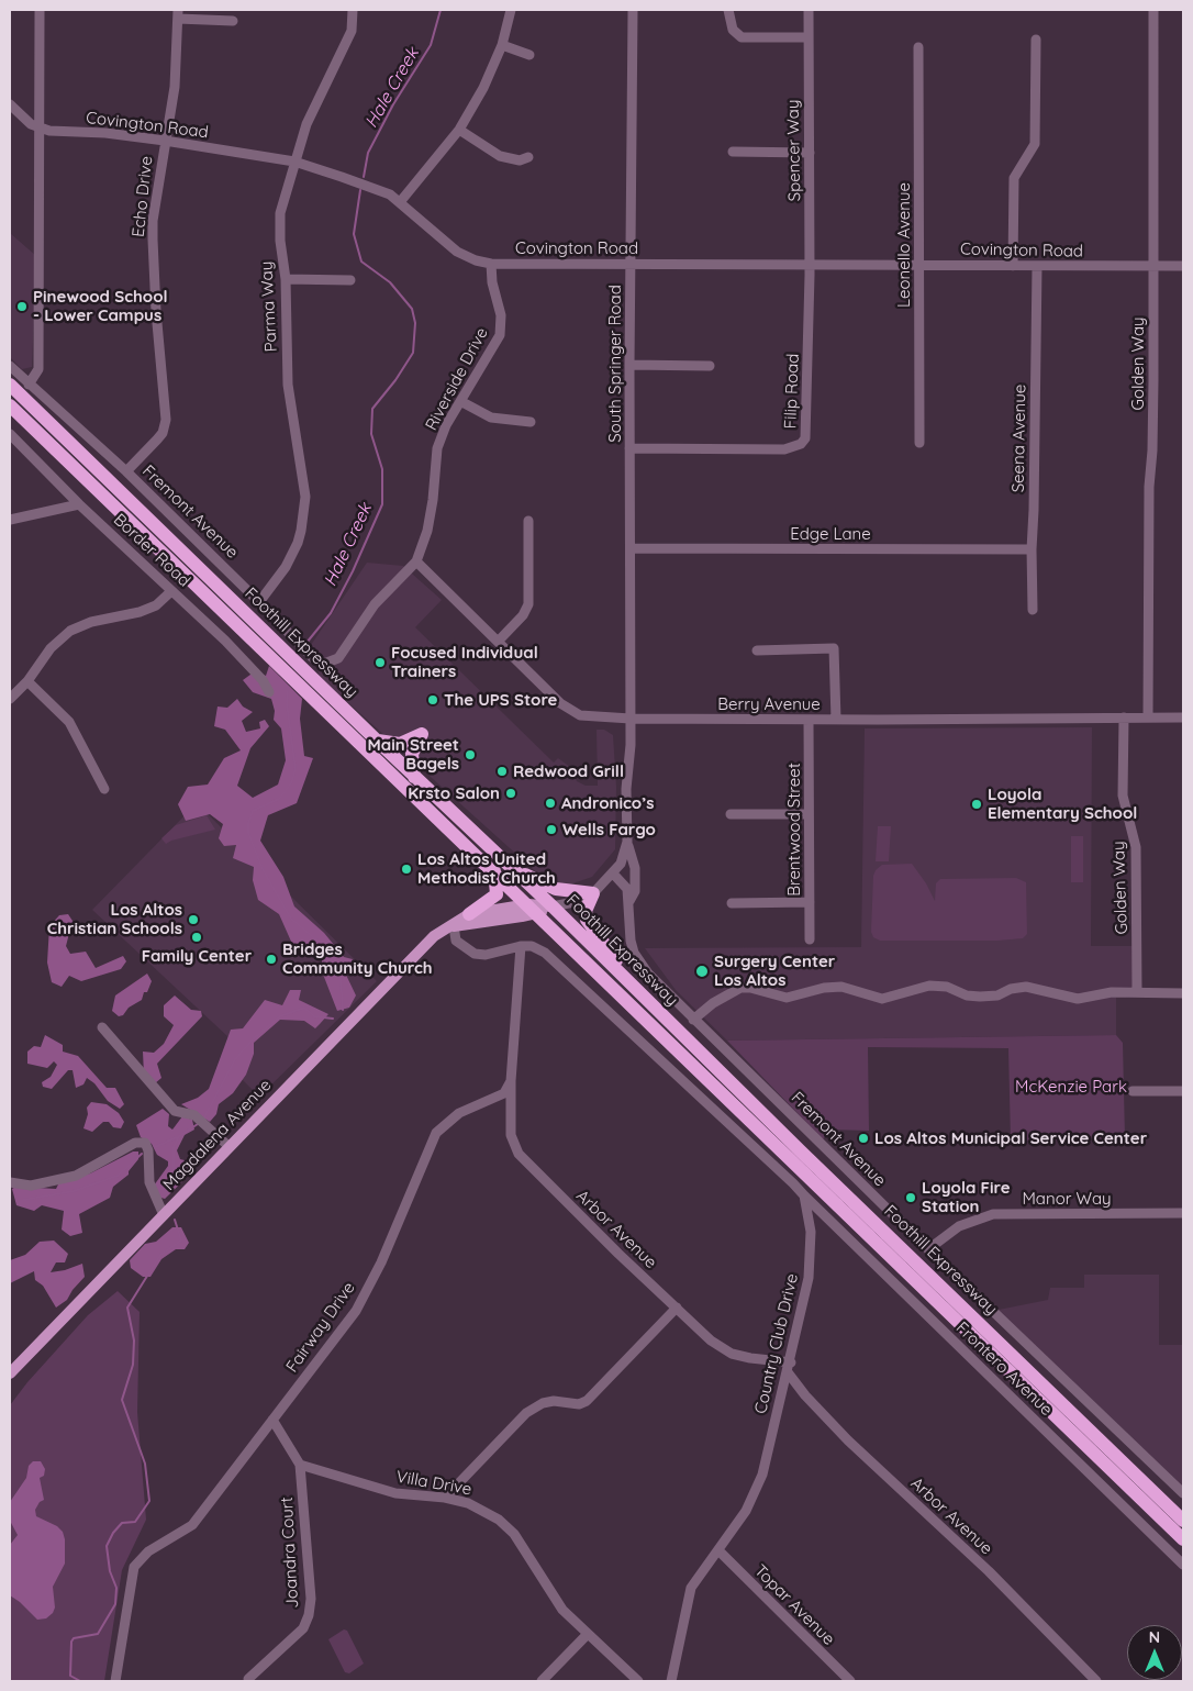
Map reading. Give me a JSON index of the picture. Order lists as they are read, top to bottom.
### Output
{
  "streets": {
    "highway": ["Foothill Expressway"],
    "main road": ["Magdalena Avenue"],
    "street": [
      "Covington Road",
      "Spencer Way",
      "Echo Drive",
      "Leonello Avenue",
      "Parma Way",
      "South Springer Road",
      "Golden Way",
      "Riverside Drive",
      "Filip Road",
      "Seena Avenue",
      "Fremont Avenue",
      "Edge Lane",
      "Border Road",
      "Berry Avenue",
      "Brentwood Street",
      "Manor Way",
      "Arbor Avenue",
      "Fairway Drive",
      "Country Club Drive",
      "Frontero Avenue",
      "Villa Drive",
      "Joandra Court",
      "Topar Avenue"
    ]
  },
  "crossings": [
    ["Covington Road", "Spencer Way"],
    ["Covington Road", "Echo Drive"],
    ["Covington Road", "Leonello Avenue"],
    ["Covington Road", "Parma Way"],
    ["Covington Road", "South Springer Road"],
    ["Covington Road", "Golden Way"],
    ["Covington Road", "Riverside Drive"],
    ["Covington Road", "Filip Road"],
    ["Covington Road", "Seena Avenue"],
    ["Spencer Way", "Filip Road"],
    ["Echo Drive", "Fremont Avenue"],
    ["Parma Way", "Fremont Avenue"],
    ["South Springer Road", "Filip Road"],
    ["South Springer Road", "Fremont Avenue"],
    ["South Springer Road", "Edge Lane"],
    ["South Springer Road", "Foothill Expressway"],
    ["South Springer Road", "Berry Avenue"],
    ["South Springer Road", "Magdalena Avenue"],
    ["Golden Way", "Berry Avenue"],
    ["Riverside Drive", "Fremont Avenue"],
    ["Riverside Drive", "Berry Avenue"],
    ["Seena Avenue", "Edge Lane"],
    ["Fremont Avenue", "Manor Way"],
    ["Foothill Expressway", "Magdalena Avenue"],
    ["Berry Avenue", "Brentwood Street"],
    ["Arbor Avenue", "Fairway Drive"],
    ["Arbor Avenue", "Country Club Drive"],
    ["Country Club Drive", "Frontero Avenue"],
    ["Country Club Drive", "Topar Avenue"],
    ["Villa Drive", "Joandra Court"]
  ],
  "water": ["Hale Creek"],
  "parks": ["McKenzie Park"],
  "places": [
    "Pinewood School - Lower Campus",
    "Focused Individual Trainers",
    "The UPS Store",
    "Main Street Bagels",
    "Redwood Grill",
    "Krsto Salon",
    "Andronico’s",
    "Loyola Elementary School",
    "Wells Fargo",
    "Los Altos United Methodist Church",
    "Los Altos Christian Schools",
    "Family Center",
    "Bridges Community Church",
    "Surgery Center Los Altos",
    "Los Altos Municipal Service Center",
    "Loyola Fire Station"
  ],
  "north": "top"
}
